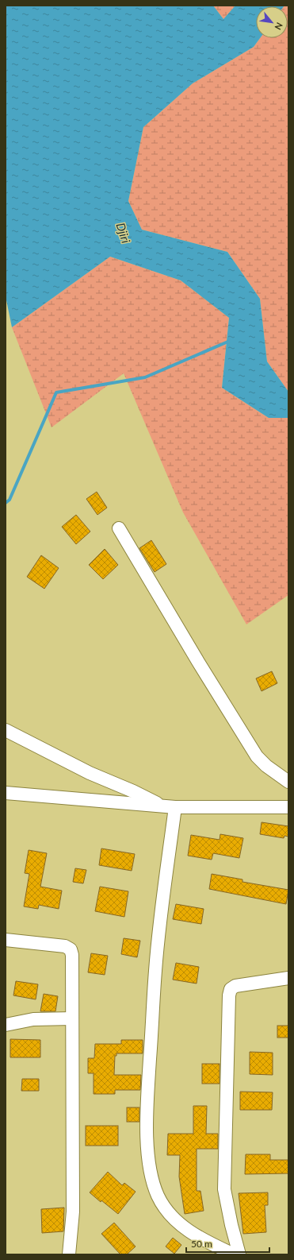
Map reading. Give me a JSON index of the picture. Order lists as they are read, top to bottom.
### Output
{
  "water": ["Djiri"],
  "scale_bar": "50 m",
  "north": "bottom right"
}
